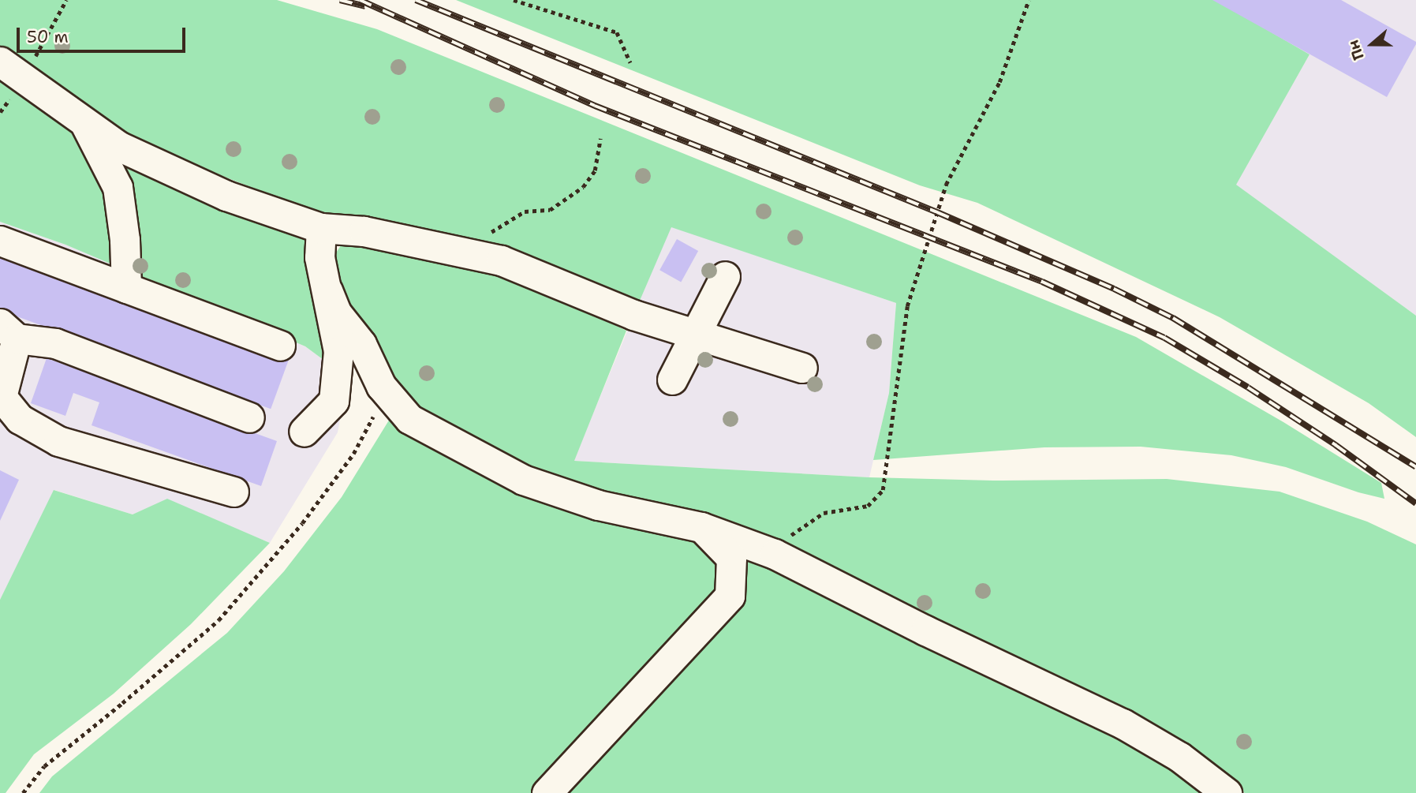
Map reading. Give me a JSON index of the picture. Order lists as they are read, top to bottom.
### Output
{
  "scale_bar": "50 m",
  "north": "left"
}
